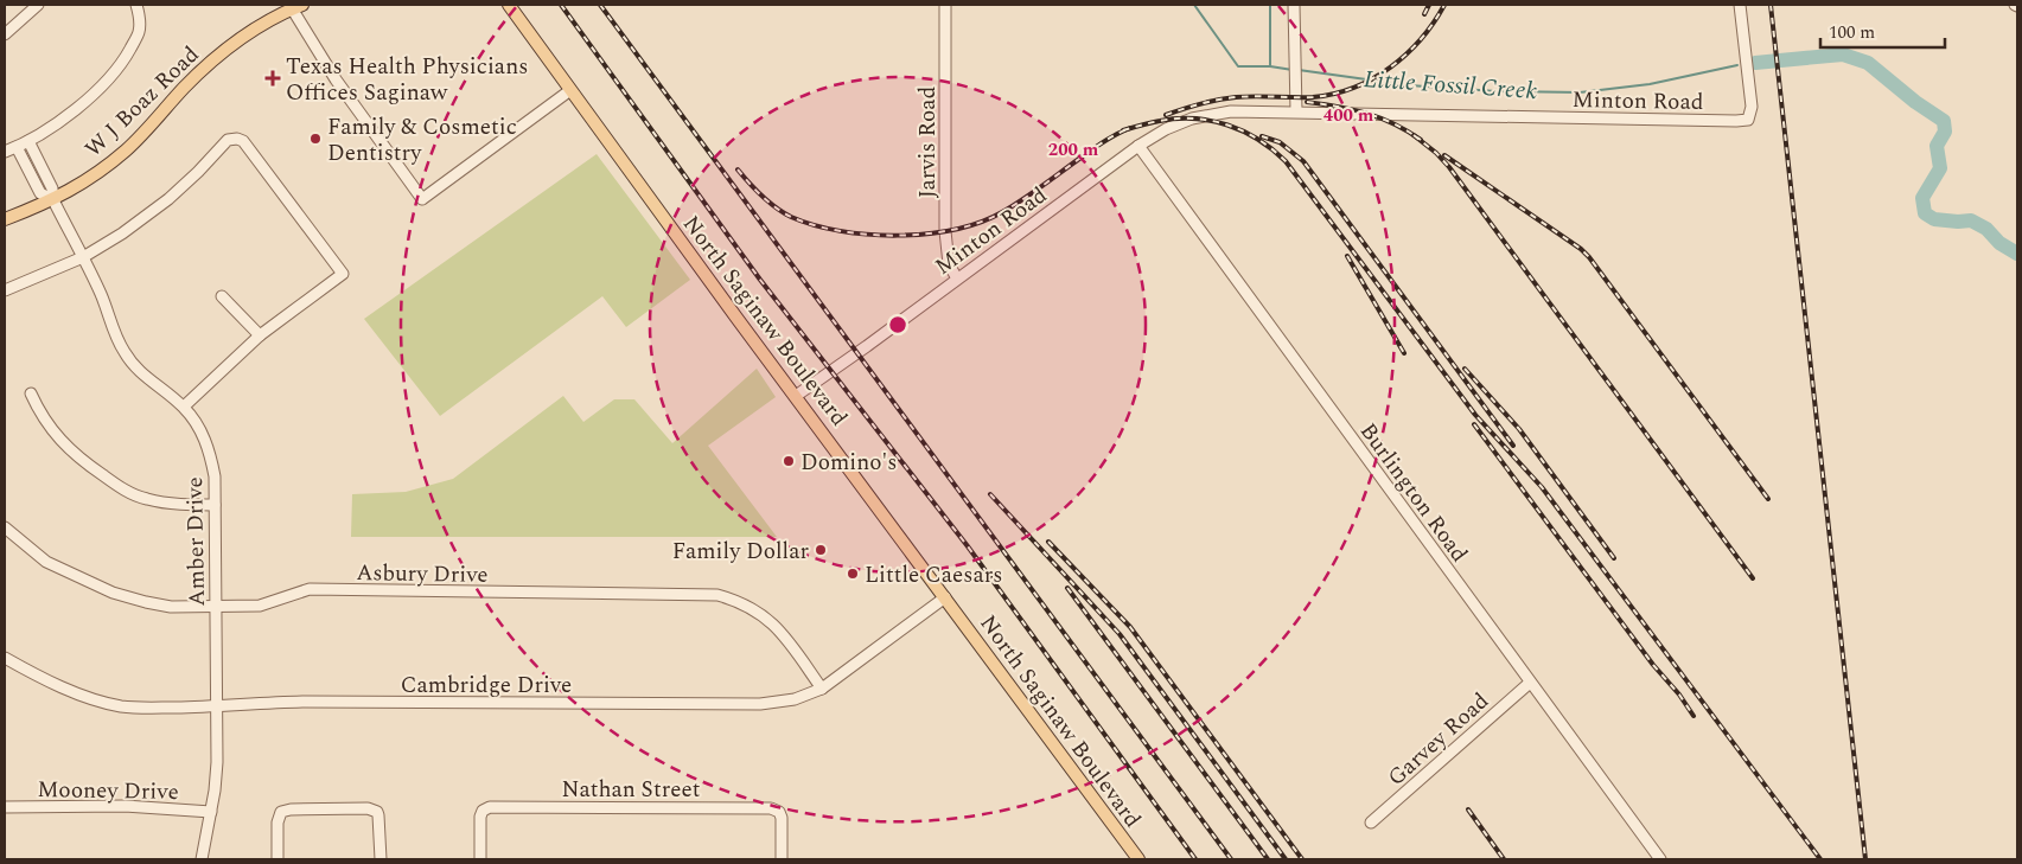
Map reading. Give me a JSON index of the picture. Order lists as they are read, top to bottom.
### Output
{
  "streets": {
    "main road": ["W J Boaz Road", "North Saginaw Boulevard"],
    "street": [
      "Minton Road",
      "Jarvis Road",
      "Burlington Road",
      "Amber Drive",
      "Asbury Drive",
      "Cambridge Drive",
      "Garvey Road",
      "Nathan Street",
      "Mooney Drive"
    ]
  },
  "crossings": [
    ["Minton Road", "Jarvis Road"],
    ["Minton Road", "North Saginaw Boulevard"],
    ["Minton Road", "Burlington Road"],
    ["W J Boaz Road", "Amber Drive"],
    ["North Saginaw Boulevard", "Cambridge Drive"],
    ["Burlington Road", "Garvey Road"],
    ["Amber Drive", "Asbury Drive"],
    ["Amber Drive", "Cambridge Drive"],
    ["Amber Drive", "Mooney Drive"],
    ["Asbury Drive", "Cambridge Drive"]
  ],
  "water": ["Little Fossil Creek"],
  "places": {
    "health": ["Texas Health Physicians Offices Saginaw"],
    "other": [
      "Family & Cosmetic Dentistry",
      "Domino's",
      "Family Dollar",
      "Little Caesars"
    ]
  },
  "scale_bar": "100 m",
  "rings": ["400 m", "200 m"]
}
